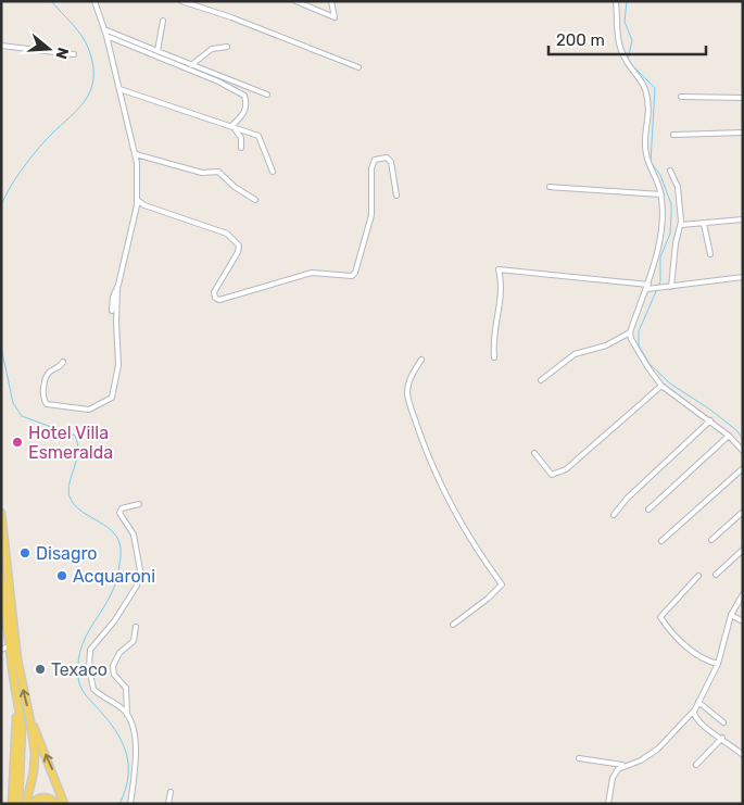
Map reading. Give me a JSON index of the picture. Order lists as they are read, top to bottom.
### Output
{
  "places": [
    "Hotel Villa Esmeralda",
    "Disagro",
    "Acquaroni",
    "Texaco"
  ],
  "scale_bar": "200 m",
  "north": "right"
}
